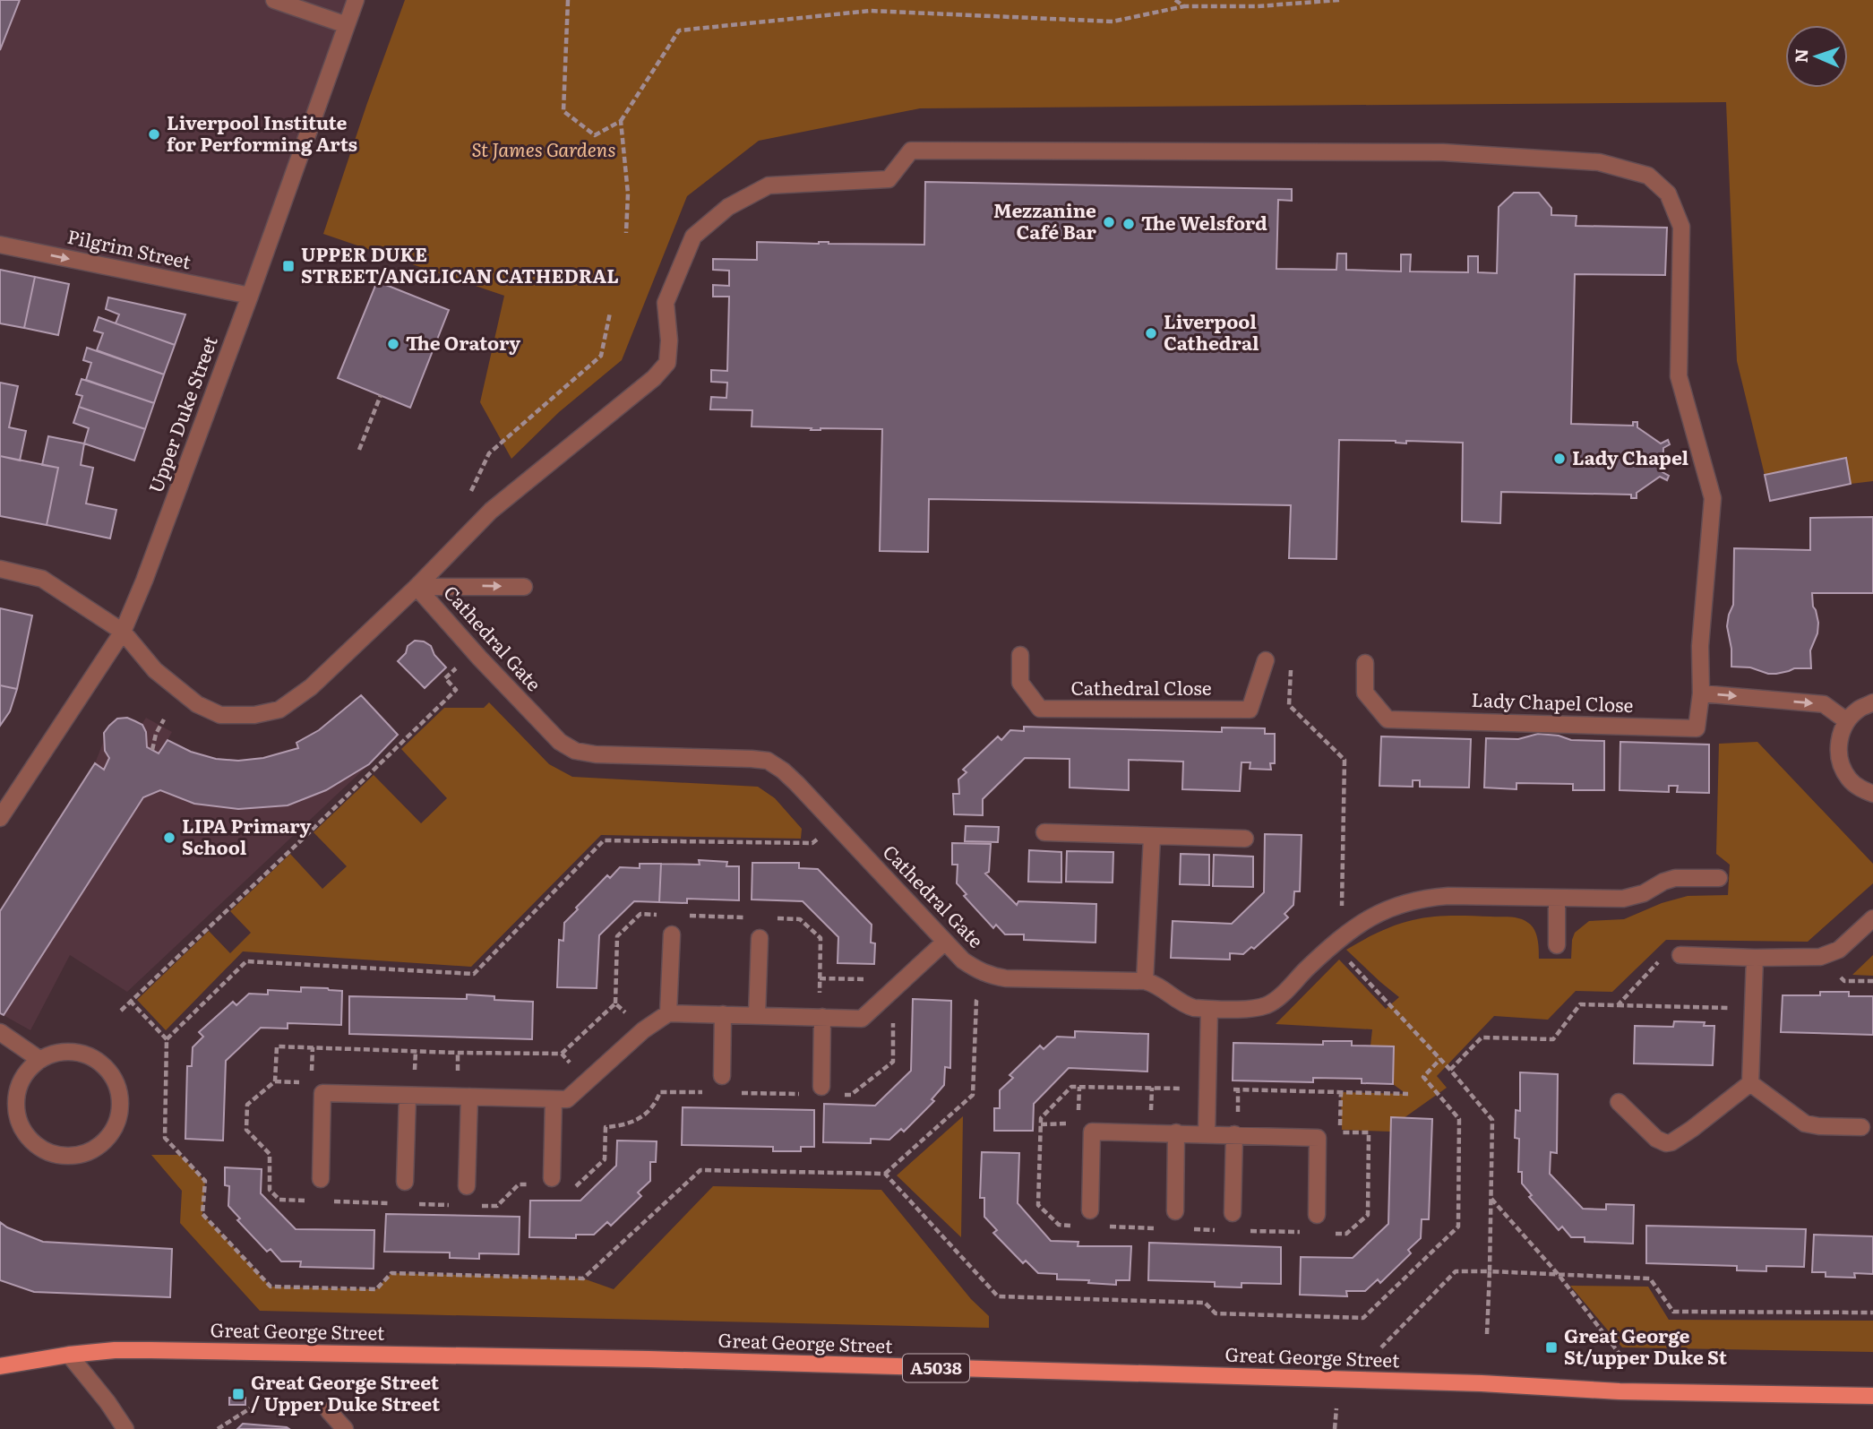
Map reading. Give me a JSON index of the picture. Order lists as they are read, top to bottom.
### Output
{
  "streets": {
    "main road": ["Great George Street", "A5038"],
    "street": [
      "Pilgrim Street",
      "Upper Duke Street",
      "Cathedral Gate",
      "Cathedral Close",
      "Lady Chapel Close"
    ]
  },
  "crossings": [
    ["Pilgrim Street", "Upper Duke Street"],
    ["Upper Duke Street", "Cathedral Gate"],
    ["Cathedral Gate", "Lady Chapel Close"]
  ],
  "one_way": ["Pilgrim Street"],
  "parks": ["St James Gardens"],
  "places": {
    "other": [
      "Liverpool Institute for Performing Arts",
      "Mezzanine Café Bar",
      "The Welsford",
      "Liverpool Cathedral",
      "The Oratory",
      "Lady Chapel",
      "LIPA Primary School"
    ],
    "transit": ["UPPER DUKE STREET/ANGLICAN CATHEDRAL", "Great George St/upper Duke St", "Great George Street / Upper Duke Street"]
  },
  "north": "left"
}
